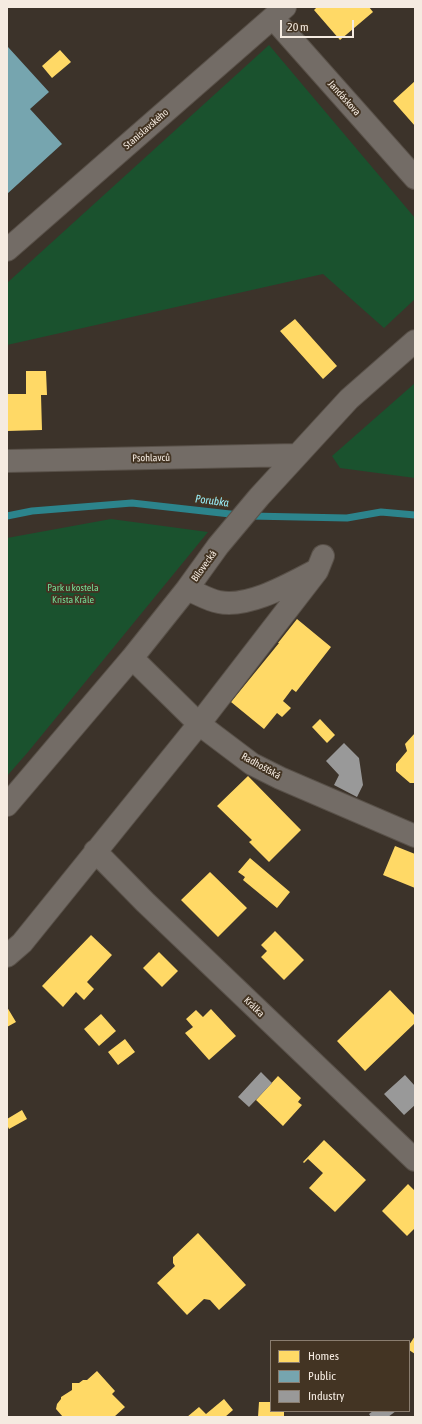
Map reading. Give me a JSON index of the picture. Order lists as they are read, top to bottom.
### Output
{
  "streets": {
    "street": [
      "Jandáskova",
      "Stanislavského",
      "Psohlavců",
      "Bílovecká",
      "Radhošťská",
      "Králka"
    ]
  },
  "crossings": [
    ["Jandáskova", "Stanislavského"],
    ["Psohlavců", "Bílovecká"],
    ["Bílovecká", "Radhošťská"]
  ],
  "water": ["Porubka"],
  "parks": ["Park u kostela Krista Krále"],
  "legend": ["Homes", "Public", "Industry"],
  "scale_bar": "20 m"
}
